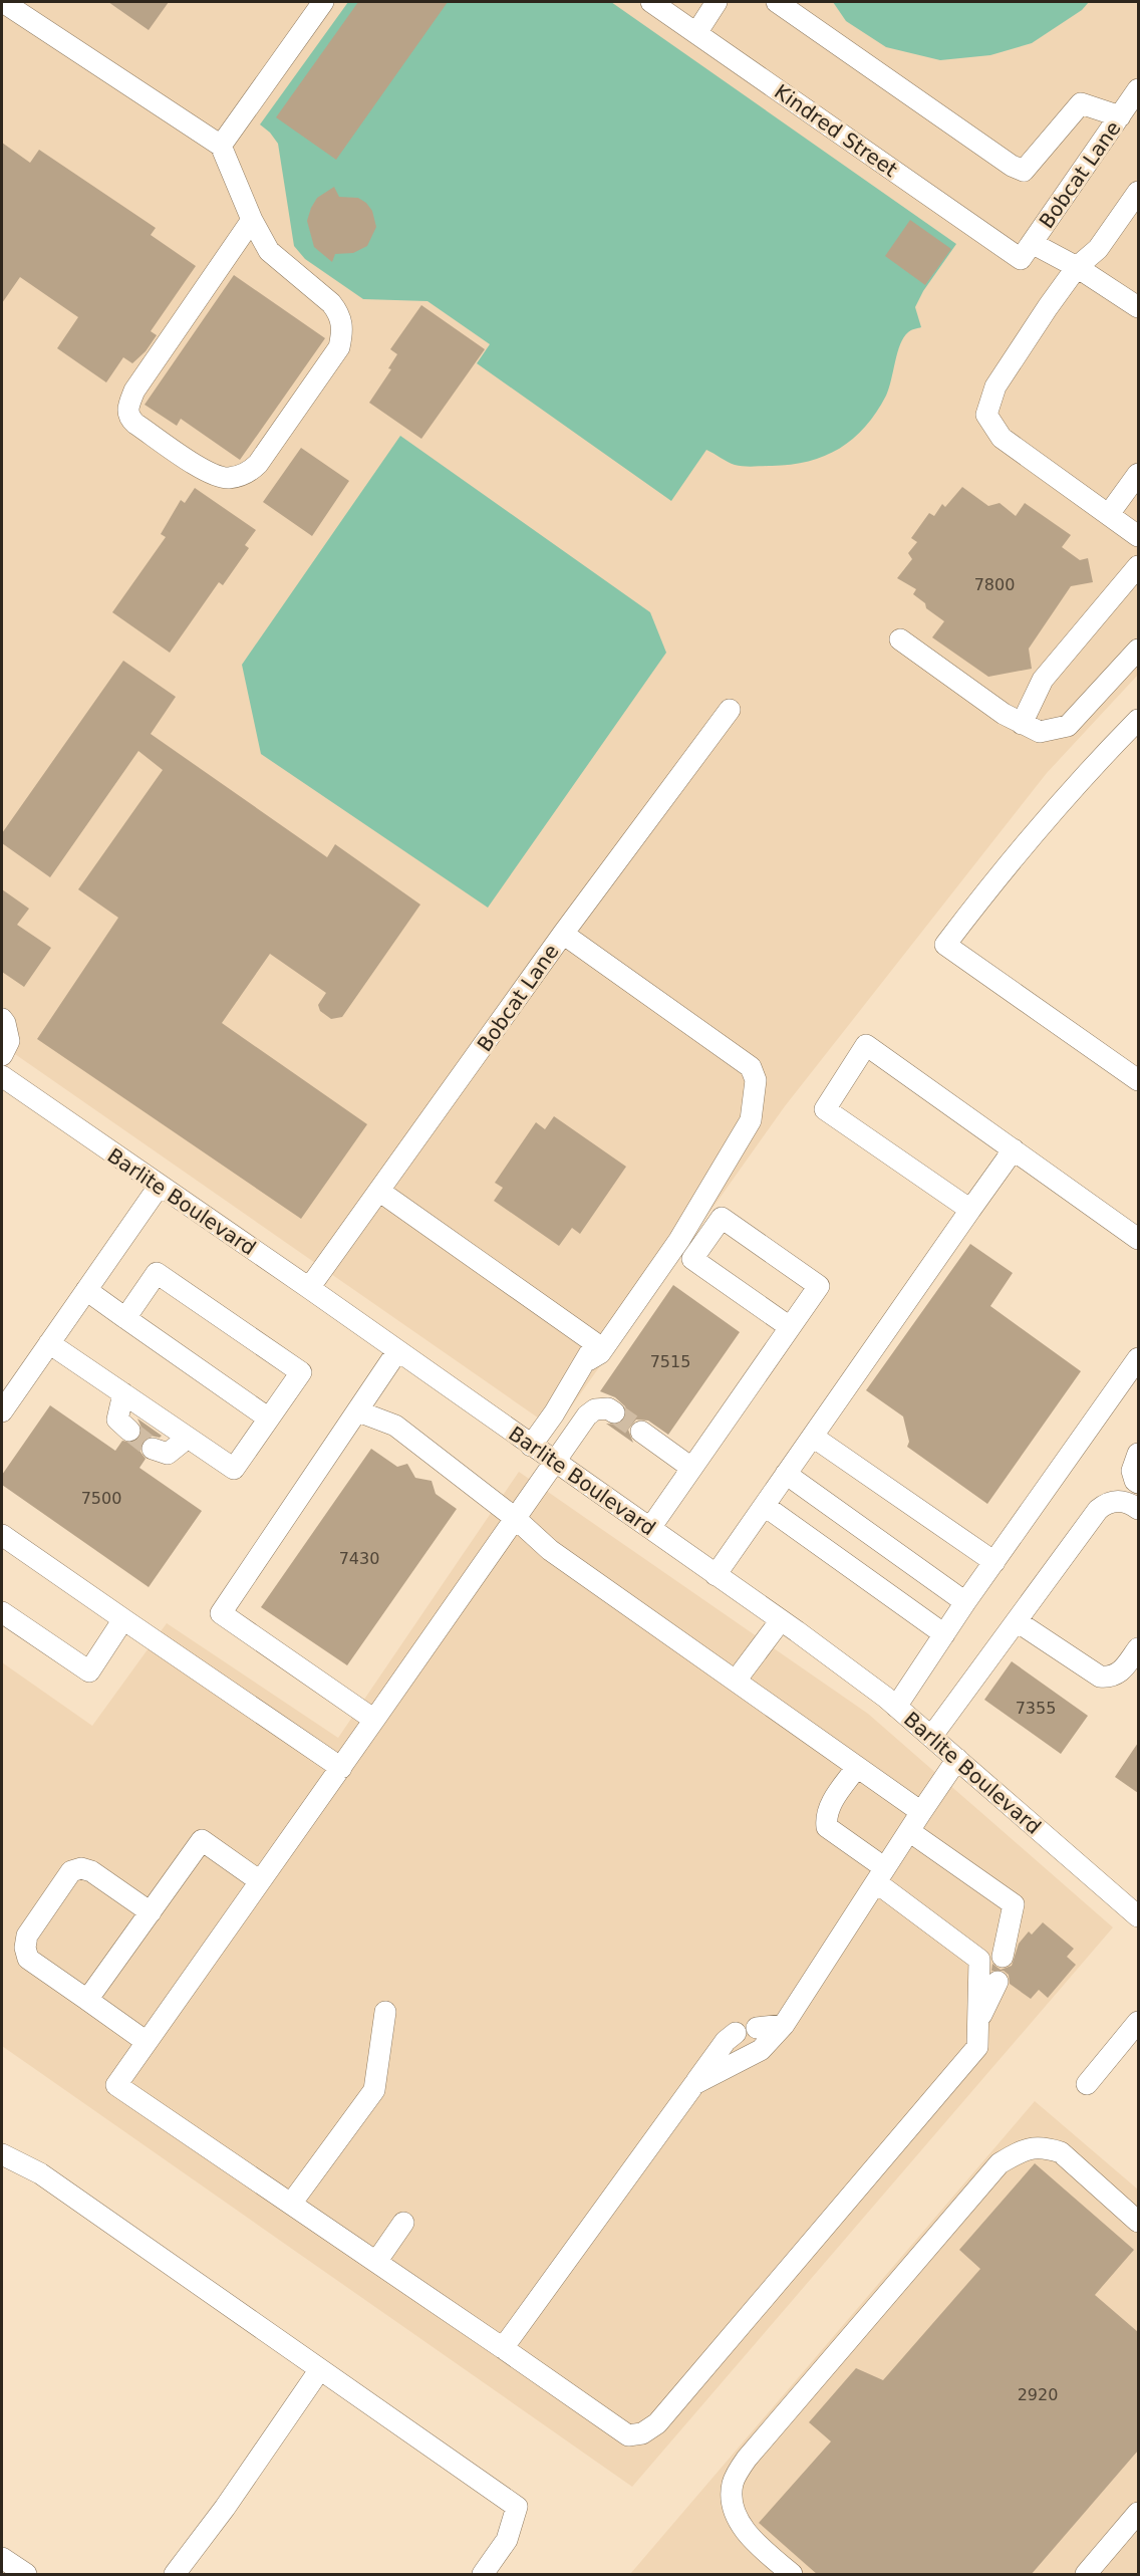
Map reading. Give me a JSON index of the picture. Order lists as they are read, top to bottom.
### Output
{
  "streets": {
    "street": ["Kindred Street", "Bobcat Lane", "Barlite Boulevard"]
  },
  "crossings": [
    ["Kindred Street", "Bobcat Lane"],
    ["Bobcat Lane", "Barlite Boulevard"]
  ],
  "house_numbers": [
    "7800",
    "7515",
    "7500",
    "7430",
    "7355",
    "2920"
  ]
}
